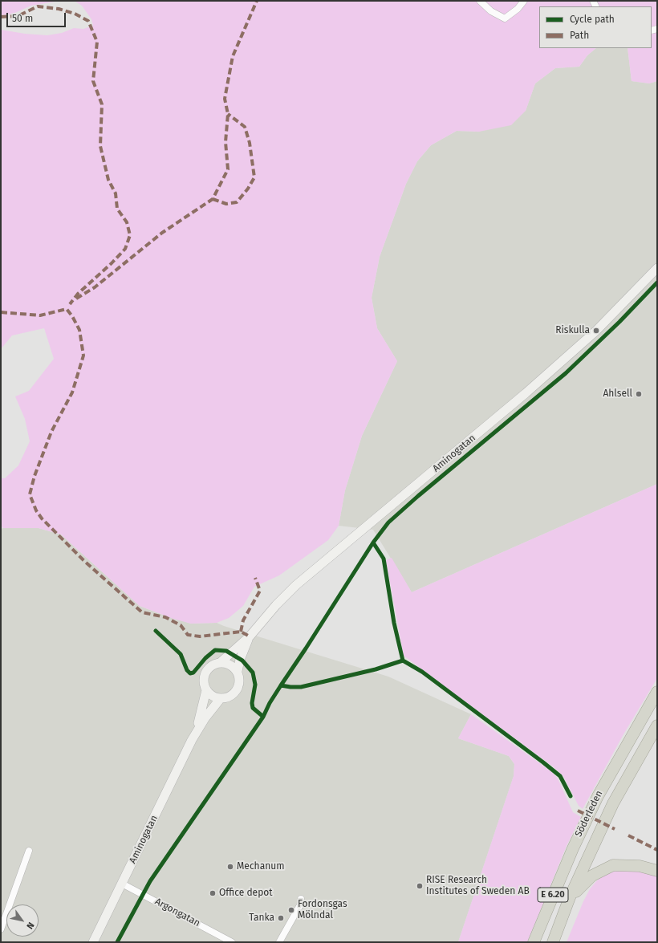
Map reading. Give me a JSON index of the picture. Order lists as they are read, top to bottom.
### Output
{
  "streets": {
    "highway": ["Söderleden", "E 6.20"],
    "street": ["Aminogatan", "Argongatan"]
  },
  "crossings": [
    ["Aminogatan", "Argongatan"]
  ],
  "places": [
    "Riskulla",
    "Ahlsell",
    "Mechanum",
    "RISE Research Institutes of Sweden AB",
    "Office depot",
    "Fordonsgas Mölndal",
    "Tanka"
  ],
  "legend": ["Cycle path", "Path"],
  "scale_bar": "50 m",
  "north": "bottom right"
}
